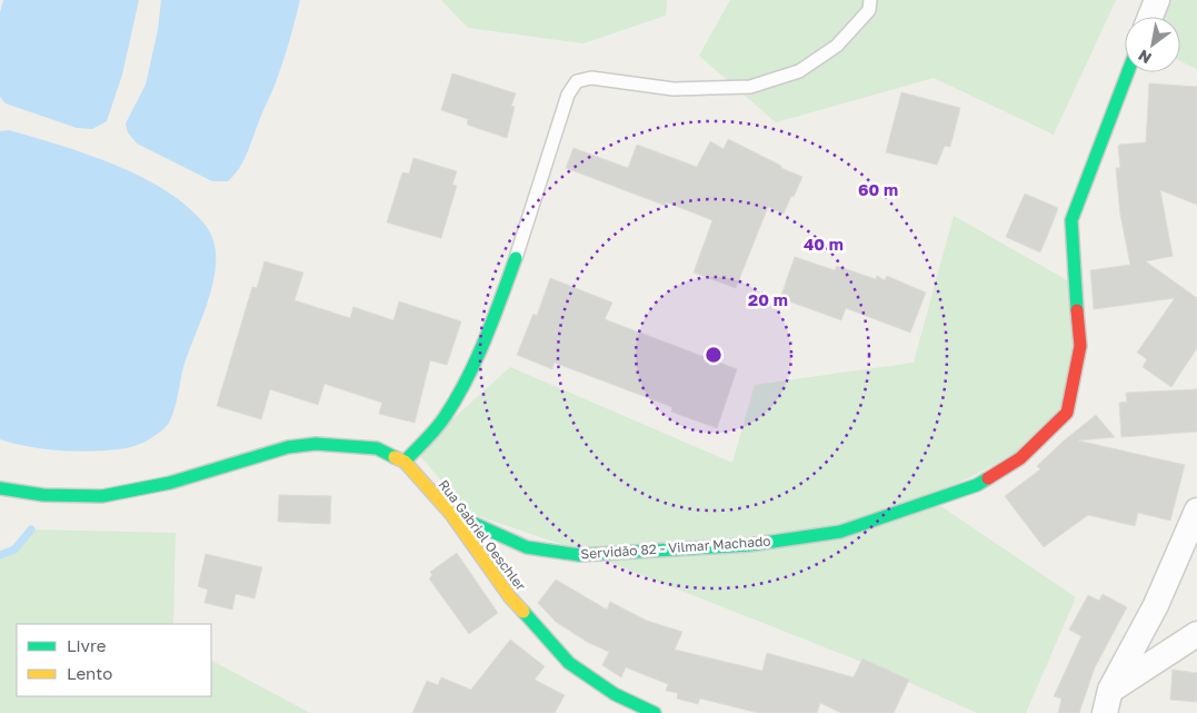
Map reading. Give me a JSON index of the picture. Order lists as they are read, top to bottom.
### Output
{
  "streets": {
    "street": ["Rua Gabriel Oeschler", "Servidão 82 - Vilmar Machado"]
  },
  "crossings": [
    ["Rua Gabriel Oeschler", "Servidão 82 - Vilmar Machado"]
  ],
  "legend": ["Livre", "Lento"],
  "north": "bottom left",
  "rings": ["60 m", "40 m", "20 m"]
}
